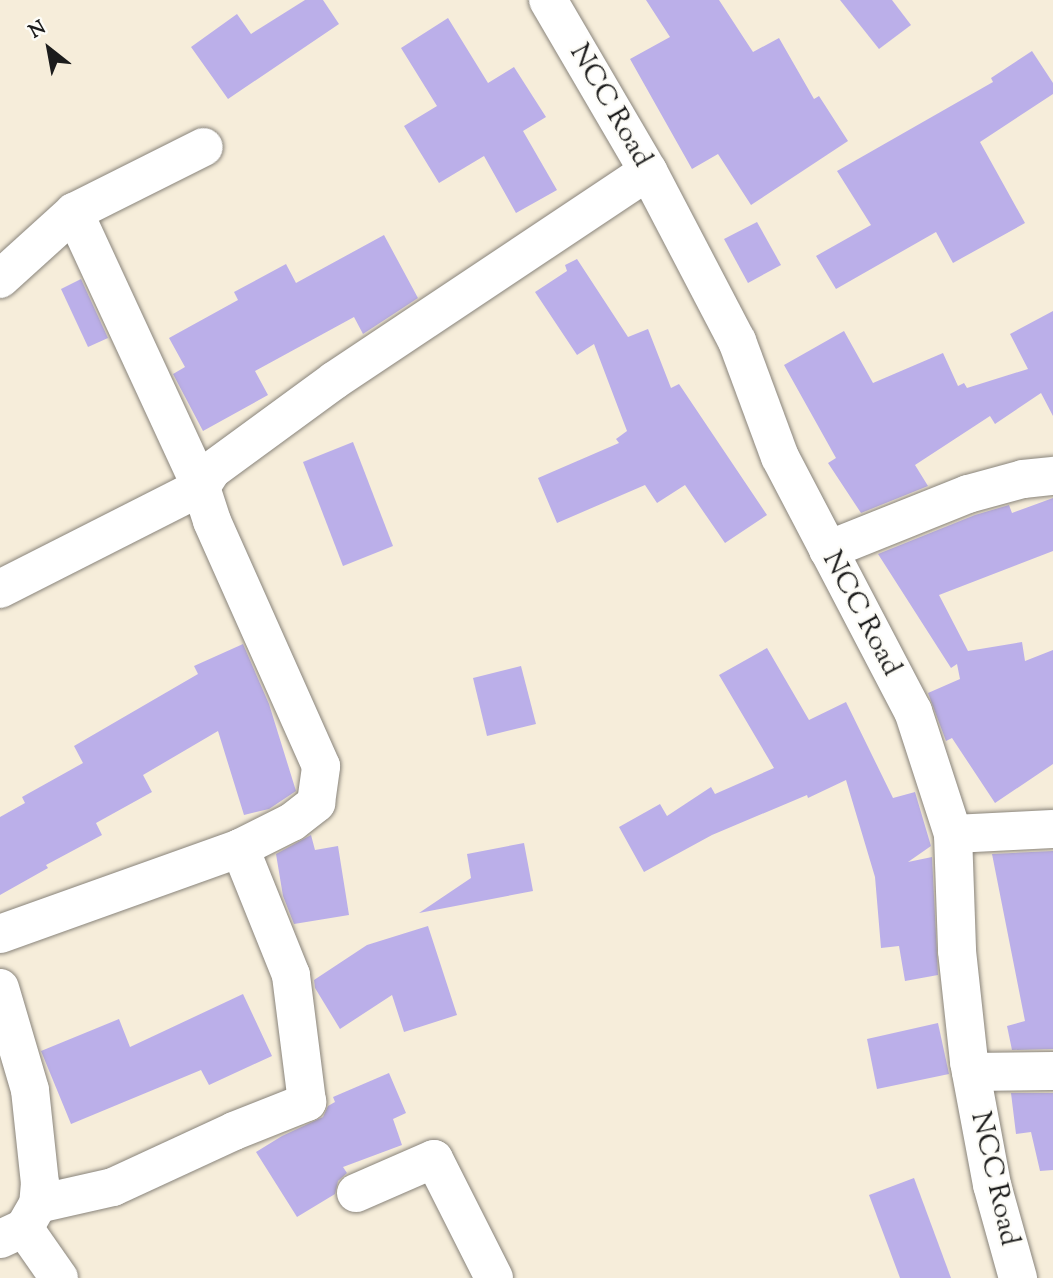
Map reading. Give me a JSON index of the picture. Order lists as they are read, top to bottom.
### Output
{
  "streets": {
    "street": ["NCC Road"]
  },
  "north": "top left"
}
